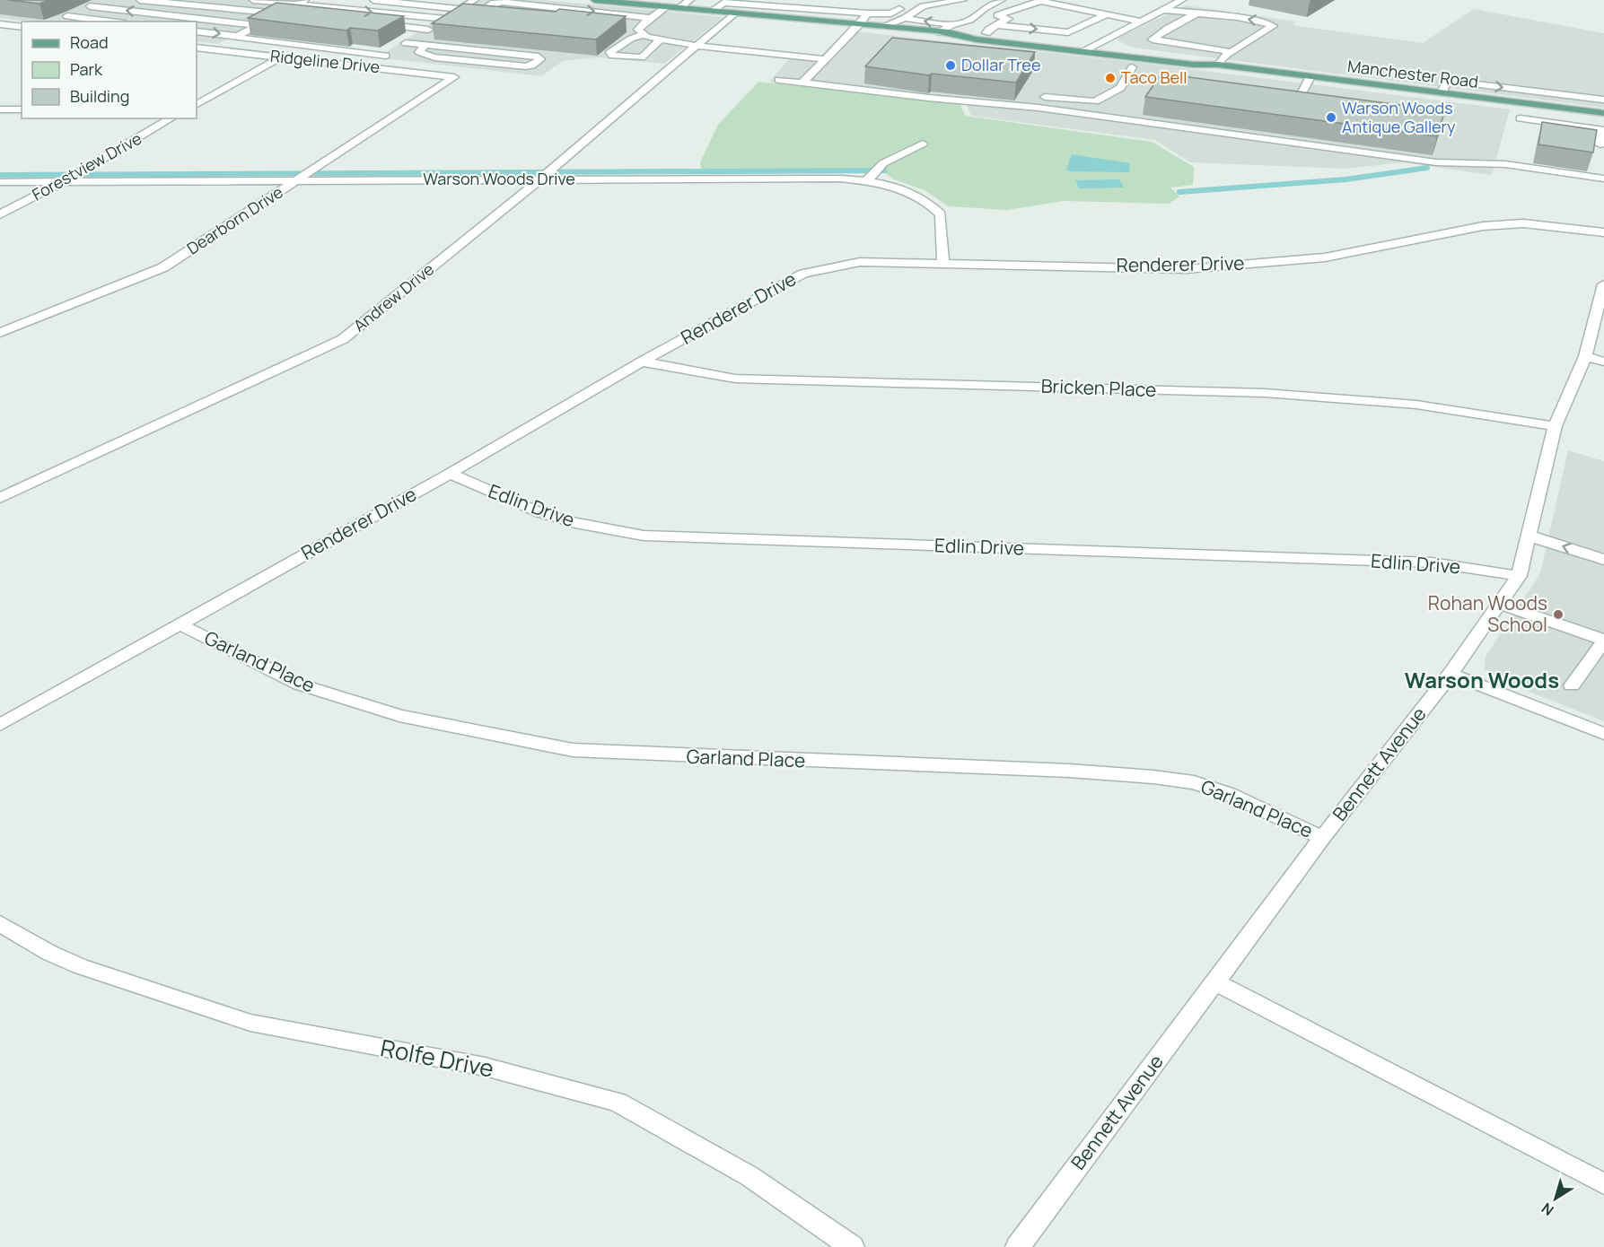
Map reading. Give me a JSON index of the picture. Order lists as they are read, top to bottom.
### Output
{
  "streets": {
    "main road": ["Manchester Road"],
    "street": [
      "Ridgeline Drive",
      "Forestview Drive",
      "Warson Woods Drive",
      "Dearborn Drive",
      "Renderer Drive",
      "Andrew Drive",
      "Bricken Place",
      "Edlin Drive",
      "Garland Place",
      "Bennett Avenue",
      "Rolfe Drive"
    ]
  },
  "crossings": [
    ["Ridgeline Drive", "Dearborn Drive"],
    ["Manchester Road", "Andrew Drive"],
    ["Forestview Drive", "Warson Woods Drive"],
    ["Warson Woods Drive", "Dearborn Drive"],
    ["Warson Woods Drive", "Renderer Drive"],
    ["Warson Woods Drive", "Andrew Drive"],
    ["Renderer Drive", "Bricken Place"],
    ["Renderer Drive", "Edlin Drive"],
    ["Renderer Drive", "Garland Place"],
    ["Bricken Place", "Bennett Avenue"],
    ["Edlin Drive", "Bennett Avenue"],
    ["Garland Place", "Bennett Avenue"]
  ],
  "districts": ["Warson Woods"],
  "places": [
    "Dollar Tree",
    "Taco Bell",
    "Warson Woods Antique Gallery",
    "Rohan Woods School"
  ],
  "legend": ["Road", "Park", "Building"],
  "north": "bottom left"
}
